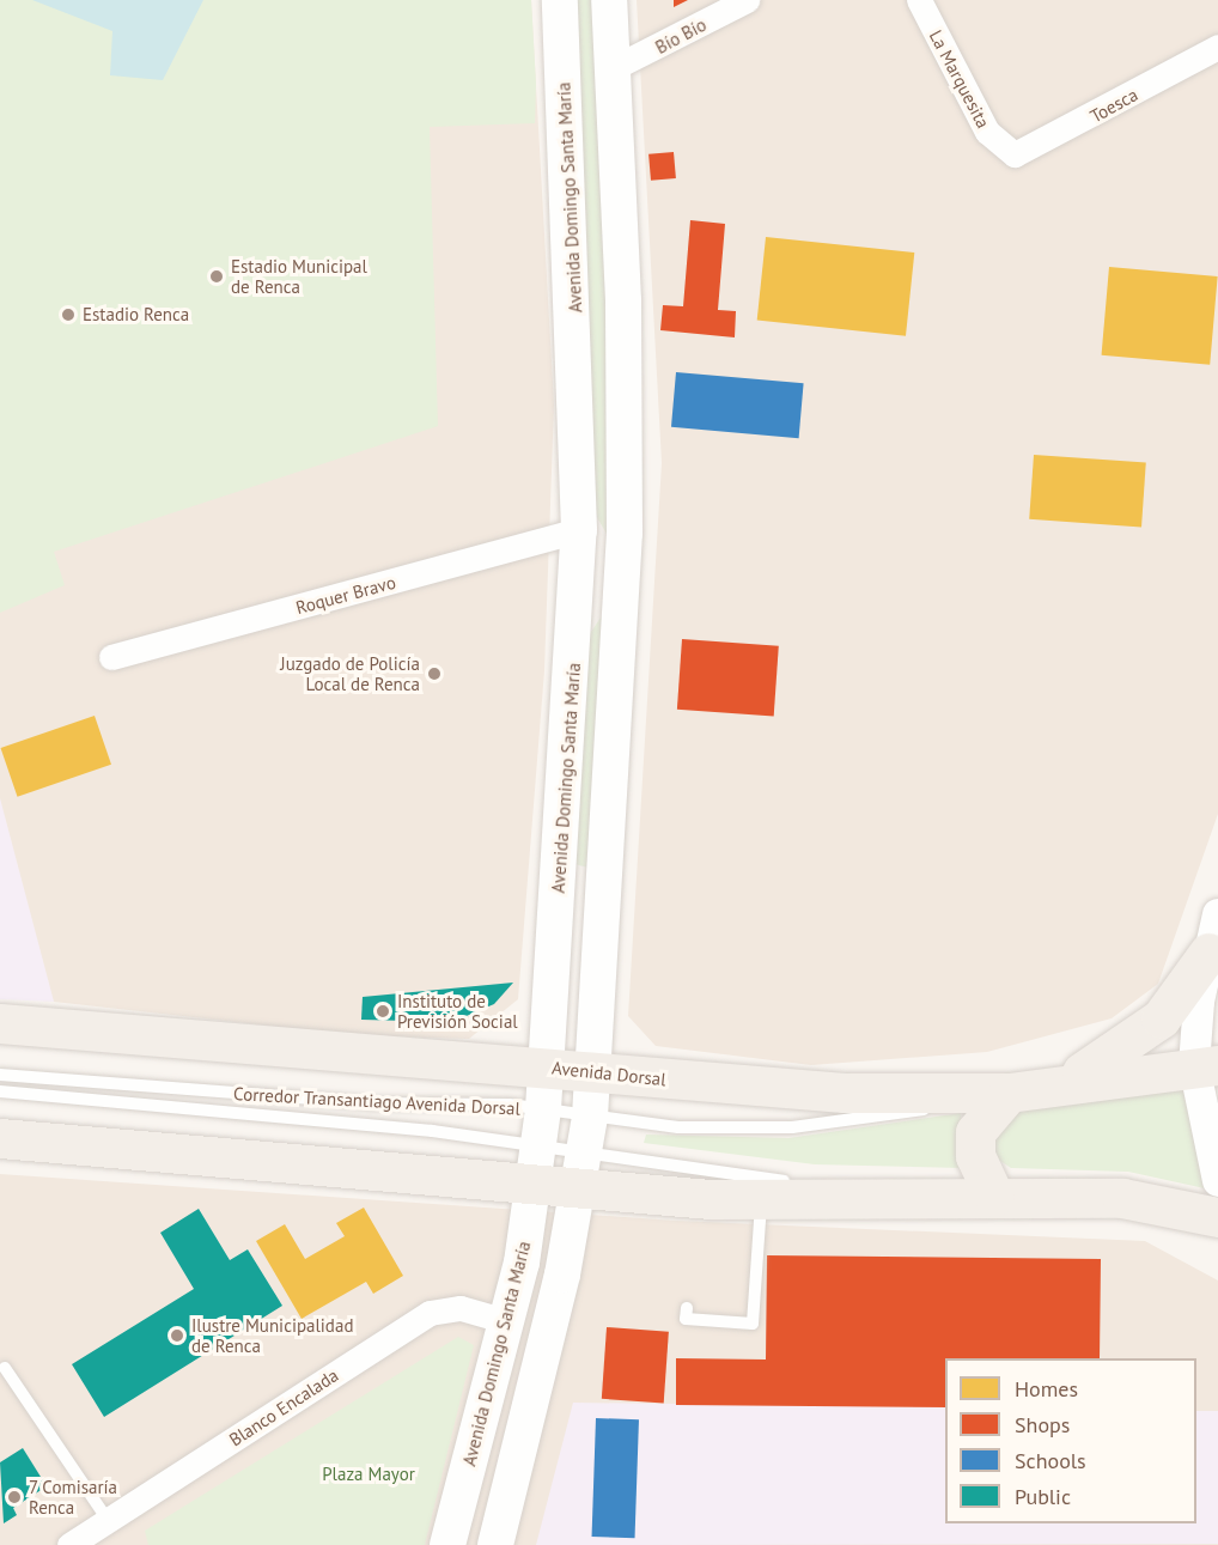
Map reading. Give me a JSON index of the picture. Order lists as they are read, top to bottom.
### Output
{
  "streets": {
    "main road": ["Avenida Domingo Santa María", "Avenida Dorsal"],
    "street": [
      "Bío Bío",
      "La Marquesita",
      "Toesca",
      "Roquer Bravo",
      "Blanco Encalada"
    ],
    "lane": ["Corredor Transantiago Avenida Dorsal"]
  },
  "crossings": [
    ["La Marquesita", "Toesca"],
    ["Avenida Domingo Santa María", "Roquer Bravo"],
    ["Avenida Domingo Santa María", "Avenida Dorsal"],
    ["Avenida Domingo Santa María", "Corredor Transantiago Avenida Dorsal"],
    ["Avenida Domingo Santa María", "Blanco Encalada"],
    ["Avenida Dorsal", "Corredor Transantiago Avenida Dorsal"]
  ],
  "parks": ["Plaza Mayor"],
  "places": [
    "Estadio Municipal de Renca",
    "Estadio Renca",
    "Juzgado de Policía Local de Renca",
    "Instituto de Previsión Social",
    "Ilustre Municipalidad de Renca",
    "7 Comisaría Renca"
  ],
  "legend": [
    "Homes",
    "Shops",
    "Schools",
    "Public"
  ]
}
